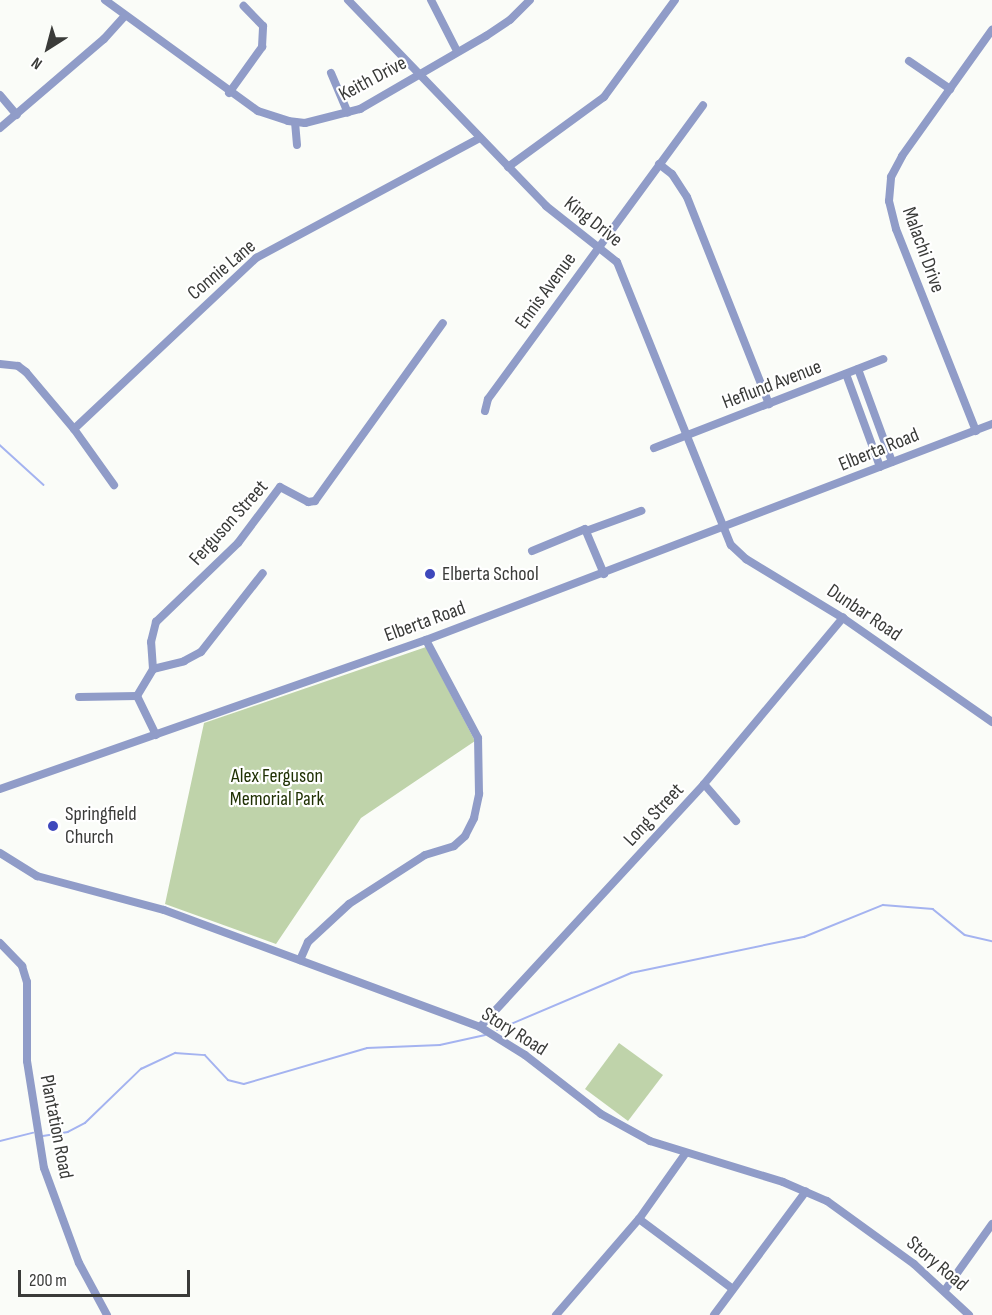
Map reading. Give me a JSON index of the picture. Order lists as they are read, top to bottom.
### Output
{
  "streets": {
    "street": [
      "Keith Drive",
      "King Drive",
      "Malachi Drive",
      "Connie Lane",
      "Ennis Avenue",
      "Heflund Avenue",
      "Elberta Road",
      "Ferguson Street",
      "Dunbar Road",
      "Long Street",
      "Story Road",
      "Plantation Road"
    ]
  },
  "crossings": [
    ["Keith Drive", "King Drive"],
    ["King Drive", "Connie Lane"],
    ["King Drive", "Ennis Avenue"],
    ["King Drive", "Heflund Avenue"],
    ["King Drive", "Elberta Road"],
    ["King Drive", "Dunbar Road"],
    ["Malachi Drive", "Elberta Road"],
    ["Heflund Avenue", "Elberta Road"],
    ["Elberta Road", "Dunbar Road"],
    ["Dunbar Road", "Long Street"],
    ["Long Street", "Story Road"]
  ],
  "parks": ["Alex Ferguson Memorial Park"],
  "places": ["Elberta School", "Springfield Church"],
  "scale_bar": "200 m",
  "north": "bottom left"
}
